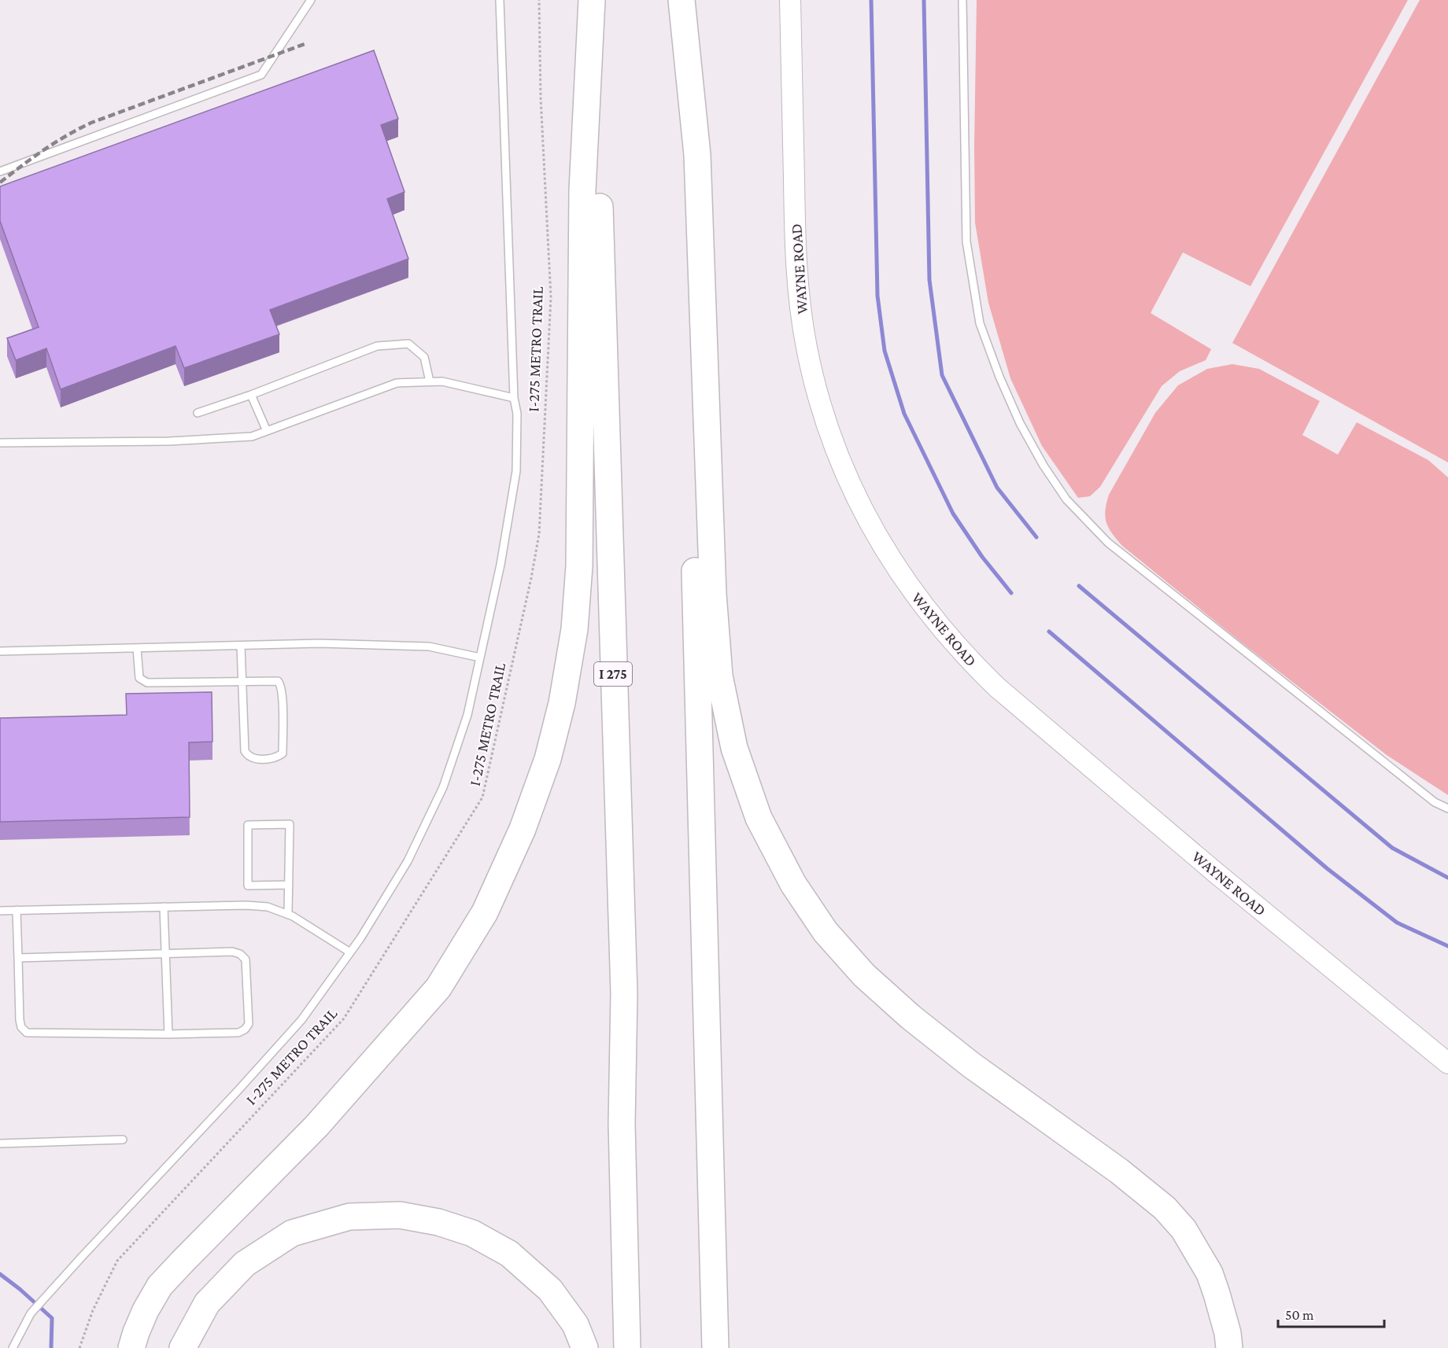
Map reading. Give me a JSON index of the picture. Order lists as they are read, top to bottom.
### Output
{
  "streets": {
    "highway": ["I 275"],
    "main road": ["WAYNE ROAD"],
    "path": ["I-275 METRO TRAIL"]
  },
  "scale_bar": "50 m"
}
